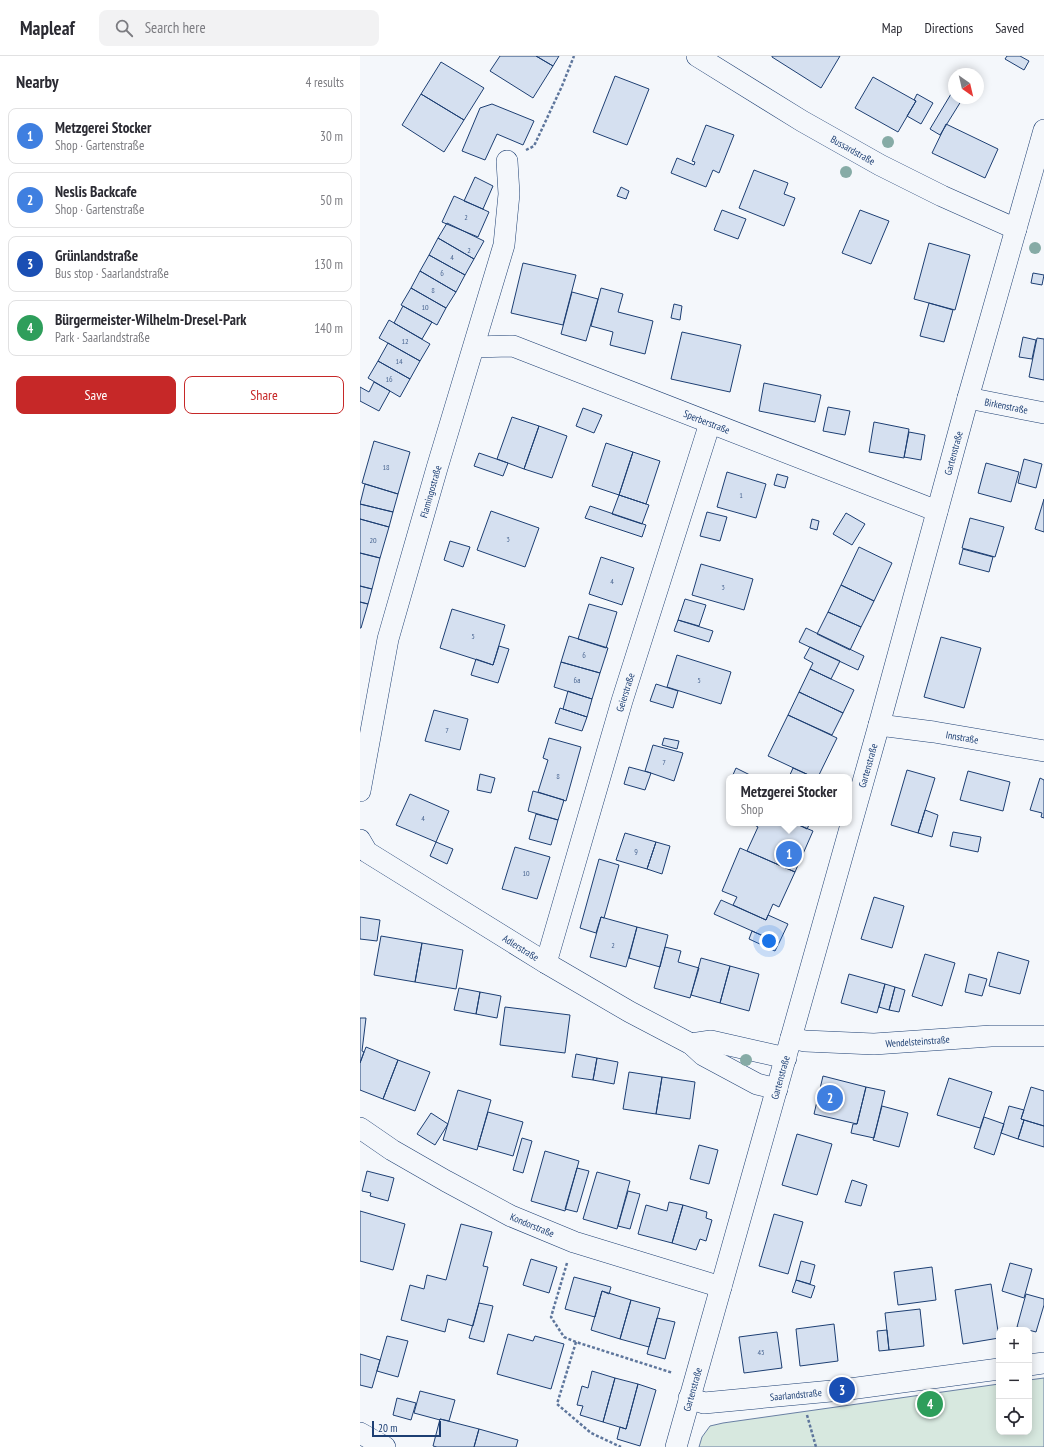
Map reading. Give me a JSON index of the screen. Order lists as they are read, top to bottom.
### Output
{
  "streets": {
    "street": [
      "Bussardstraße",
      "Birkenstraße",
      "Sperberstraße",
      "Gartenstraße",
      "Flamingostraße",
      "Geierstraße",
      "Innstraße",
      "Adlerstraße",
      "Wendelsteinstraße",
      "Kondorstraße",
      "Saarlandstraße"
    ]
  },
  "crossings": [
    ["Bussardstraße", "Gartenstraße"],
    ["Birkenstraße", "Gartenstraße"],
    ["Sperberstraße", "Gartenstraße"],
    ["Sperberstraße", "Flamingostraße"],
    ["Sperberstraße", "Geierstraße"],
    ["Gartenstraße", "Innstraße"],
    ["Gartenstraße", "Adlerstraße"],
    ["Gartenstraße", "Wendelsteinstraße"],
    ["Gartenstraße", "Kondorstraße"],
    ["Gartenstraße", "Saarlandstraße"],
    ["Geierstraße", "Adlerstraße"]
  ],
  "house_numbers": [
    "2",
    "2",
    "4",
    "6",
    "8",
    "10",
    "12",
    "14",
    "16",
    "18",
    "1",
    "3",
    "20",
    "4",
    "3",
    "5",
    "6",
    "6a",
    "5",
    "7",
    "7",
    "8",
    "4",
    "9",
    "10",
    "2",
    "45"
  ],
  "scale_bar": "20 m",
  "north": "bottom right",
  "page": {
    "header": "Mapleaf",
    "search": "Search here",
    "nav": ["Map", "Directions", "Saved"],
    "heading": ["Nearby", "4 results"],
    "list": [
      {
        "mark": "1",
        "name": "Metzgerei Stocker",
        "note": "Shop · Gartenstraße",
        "value": "30 m"
      },
      {
        "mark": "2",
        "name": "Neslis Backcafe",
        "note": "Shop · Gartenstraße",
        "value": "50 m"
      },
      {
        "mark": "3",
        "name": "Grünlandstraße",
        "note": "Bus stop · Saarlandstraße",
        "value": "130 m"
      },
      {
        "mark": "4",
        "name": "Bürgermeister-Wilhelm-Dresel-Park",
        "note": "Park · Saarlandstraße",
        "value": "140 m"
      }
    ],
    "buttons": ["Save", "Share"],
    "popup": ["Metzgerei Stocker", "Shop"],
    "pins": [
      "1",
      "2",
      "3",
      "4"
    ],
    "map_buttons": ["+", "−"],
    "scale": "20 m"
  }
}
